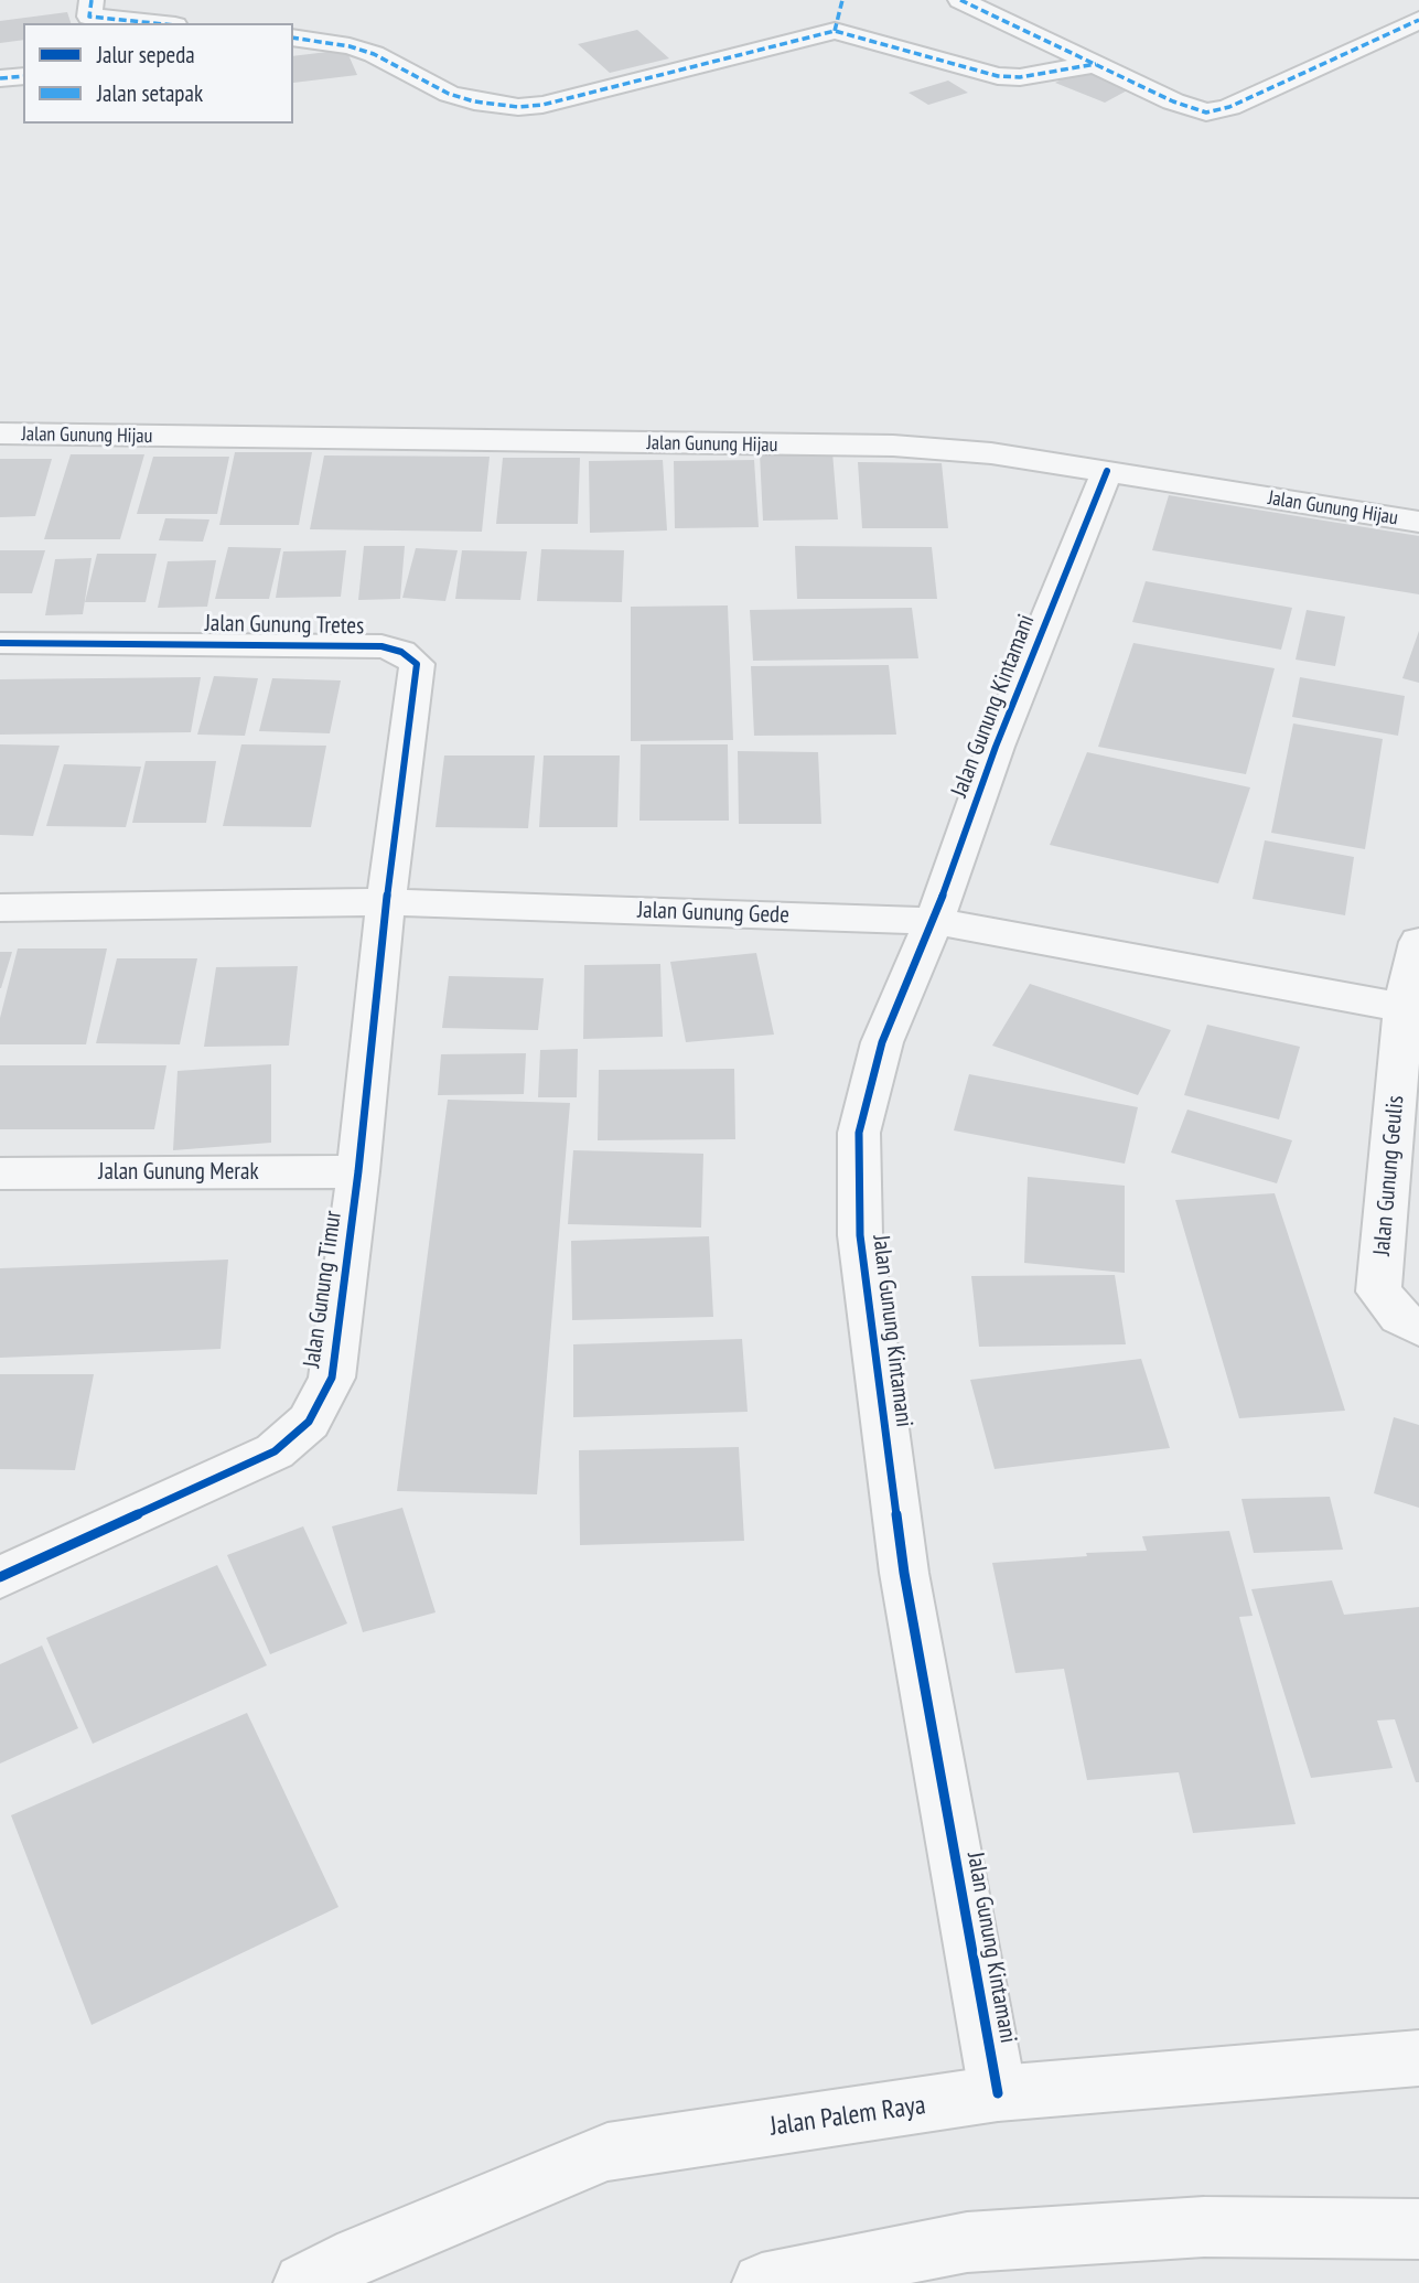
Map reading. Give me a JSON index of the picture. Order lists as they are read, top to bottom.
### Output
{
  "streets": {
    "street": [
      "Jalan Gunung Hijau",
      "Jalan Gunung Tretes",
      "Jalan Gunung Kintamani",
      "Jalan Gunung Gede",
      "Jalan Gunung Merak",
      "Jalan Gunung Geulis",
      "Jalan Gunung Timur",
      "Jalan Palem Raya"
    ]
  },
  "crossings": [
    ["Jalan Gunung Hijau", "Jalan Gunung Kintamani"],
    ["Jalan Gunung Tretes", "Jalan Gunung Gede"],
    ["Jalan Gunung Tretes", "Jalan Gunung Timur"],
    ["Jalan Gunung Kintamani", "Jalan Gunung Gede"],
    ["Jalan Gunung Kintamani", "Jalan Palem Raya"],
    ["Jalan Gunung Gede", "Jalan Gunung Geulis"],
    ["Jalan Gunung Gede", "Jalan Gunung Timur"],
    ["Jalan Gunung Merak", "Jalan Gunung Timur"]
  ],
  "legend": ["Jalur sepeda", "Jalan setapak"]
}
